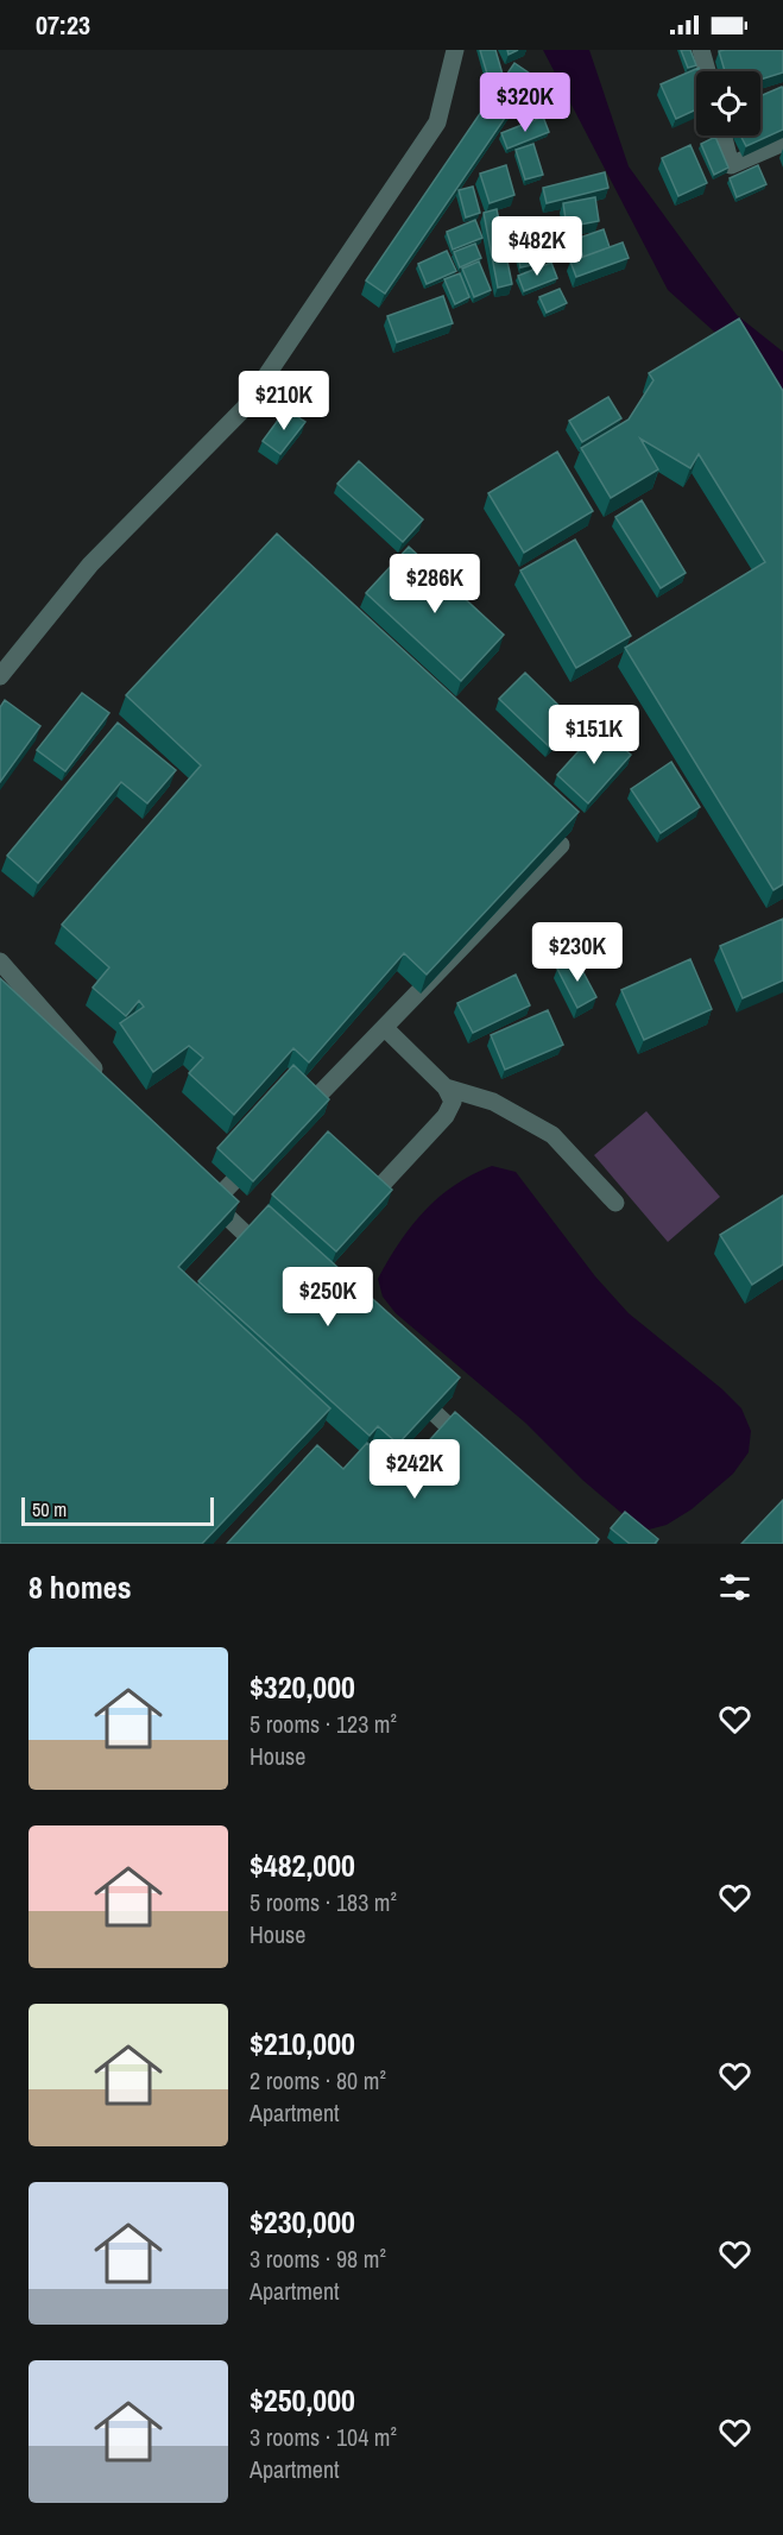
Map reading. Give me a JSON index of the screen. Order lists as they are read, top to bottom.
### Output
{
  "scale_bar": "50 m",
  "page": {
    "status": "07:23",
    "price": [
      "$320K",
      "$482K",
      "$210K",
      "$286K",
      "$151K",
      "$230K",
      "$250K",
      "$242K"
    ],
    "scale": "50 m",
    "heading": "8 homes",
    "list": [
      {
        "name": "$320,000",
        "note": "5 rooms · 123 m² · House"
      },
      {
        "name": "$482,000",
        "note": "5 rooms · 183 m² · House"
      },
      {
        "name": "$210,000",
        "note": "2 rooms · 80 m² · Apartment"
      },
      {
        "name": "$230,000",
        "note": "3 rooms · 98 m² · Apartment"
      },
      {
        "name": "$250,000",
        "note": "3 rooms · 104 m² · Apartment"
      }
    ]
  }
}
